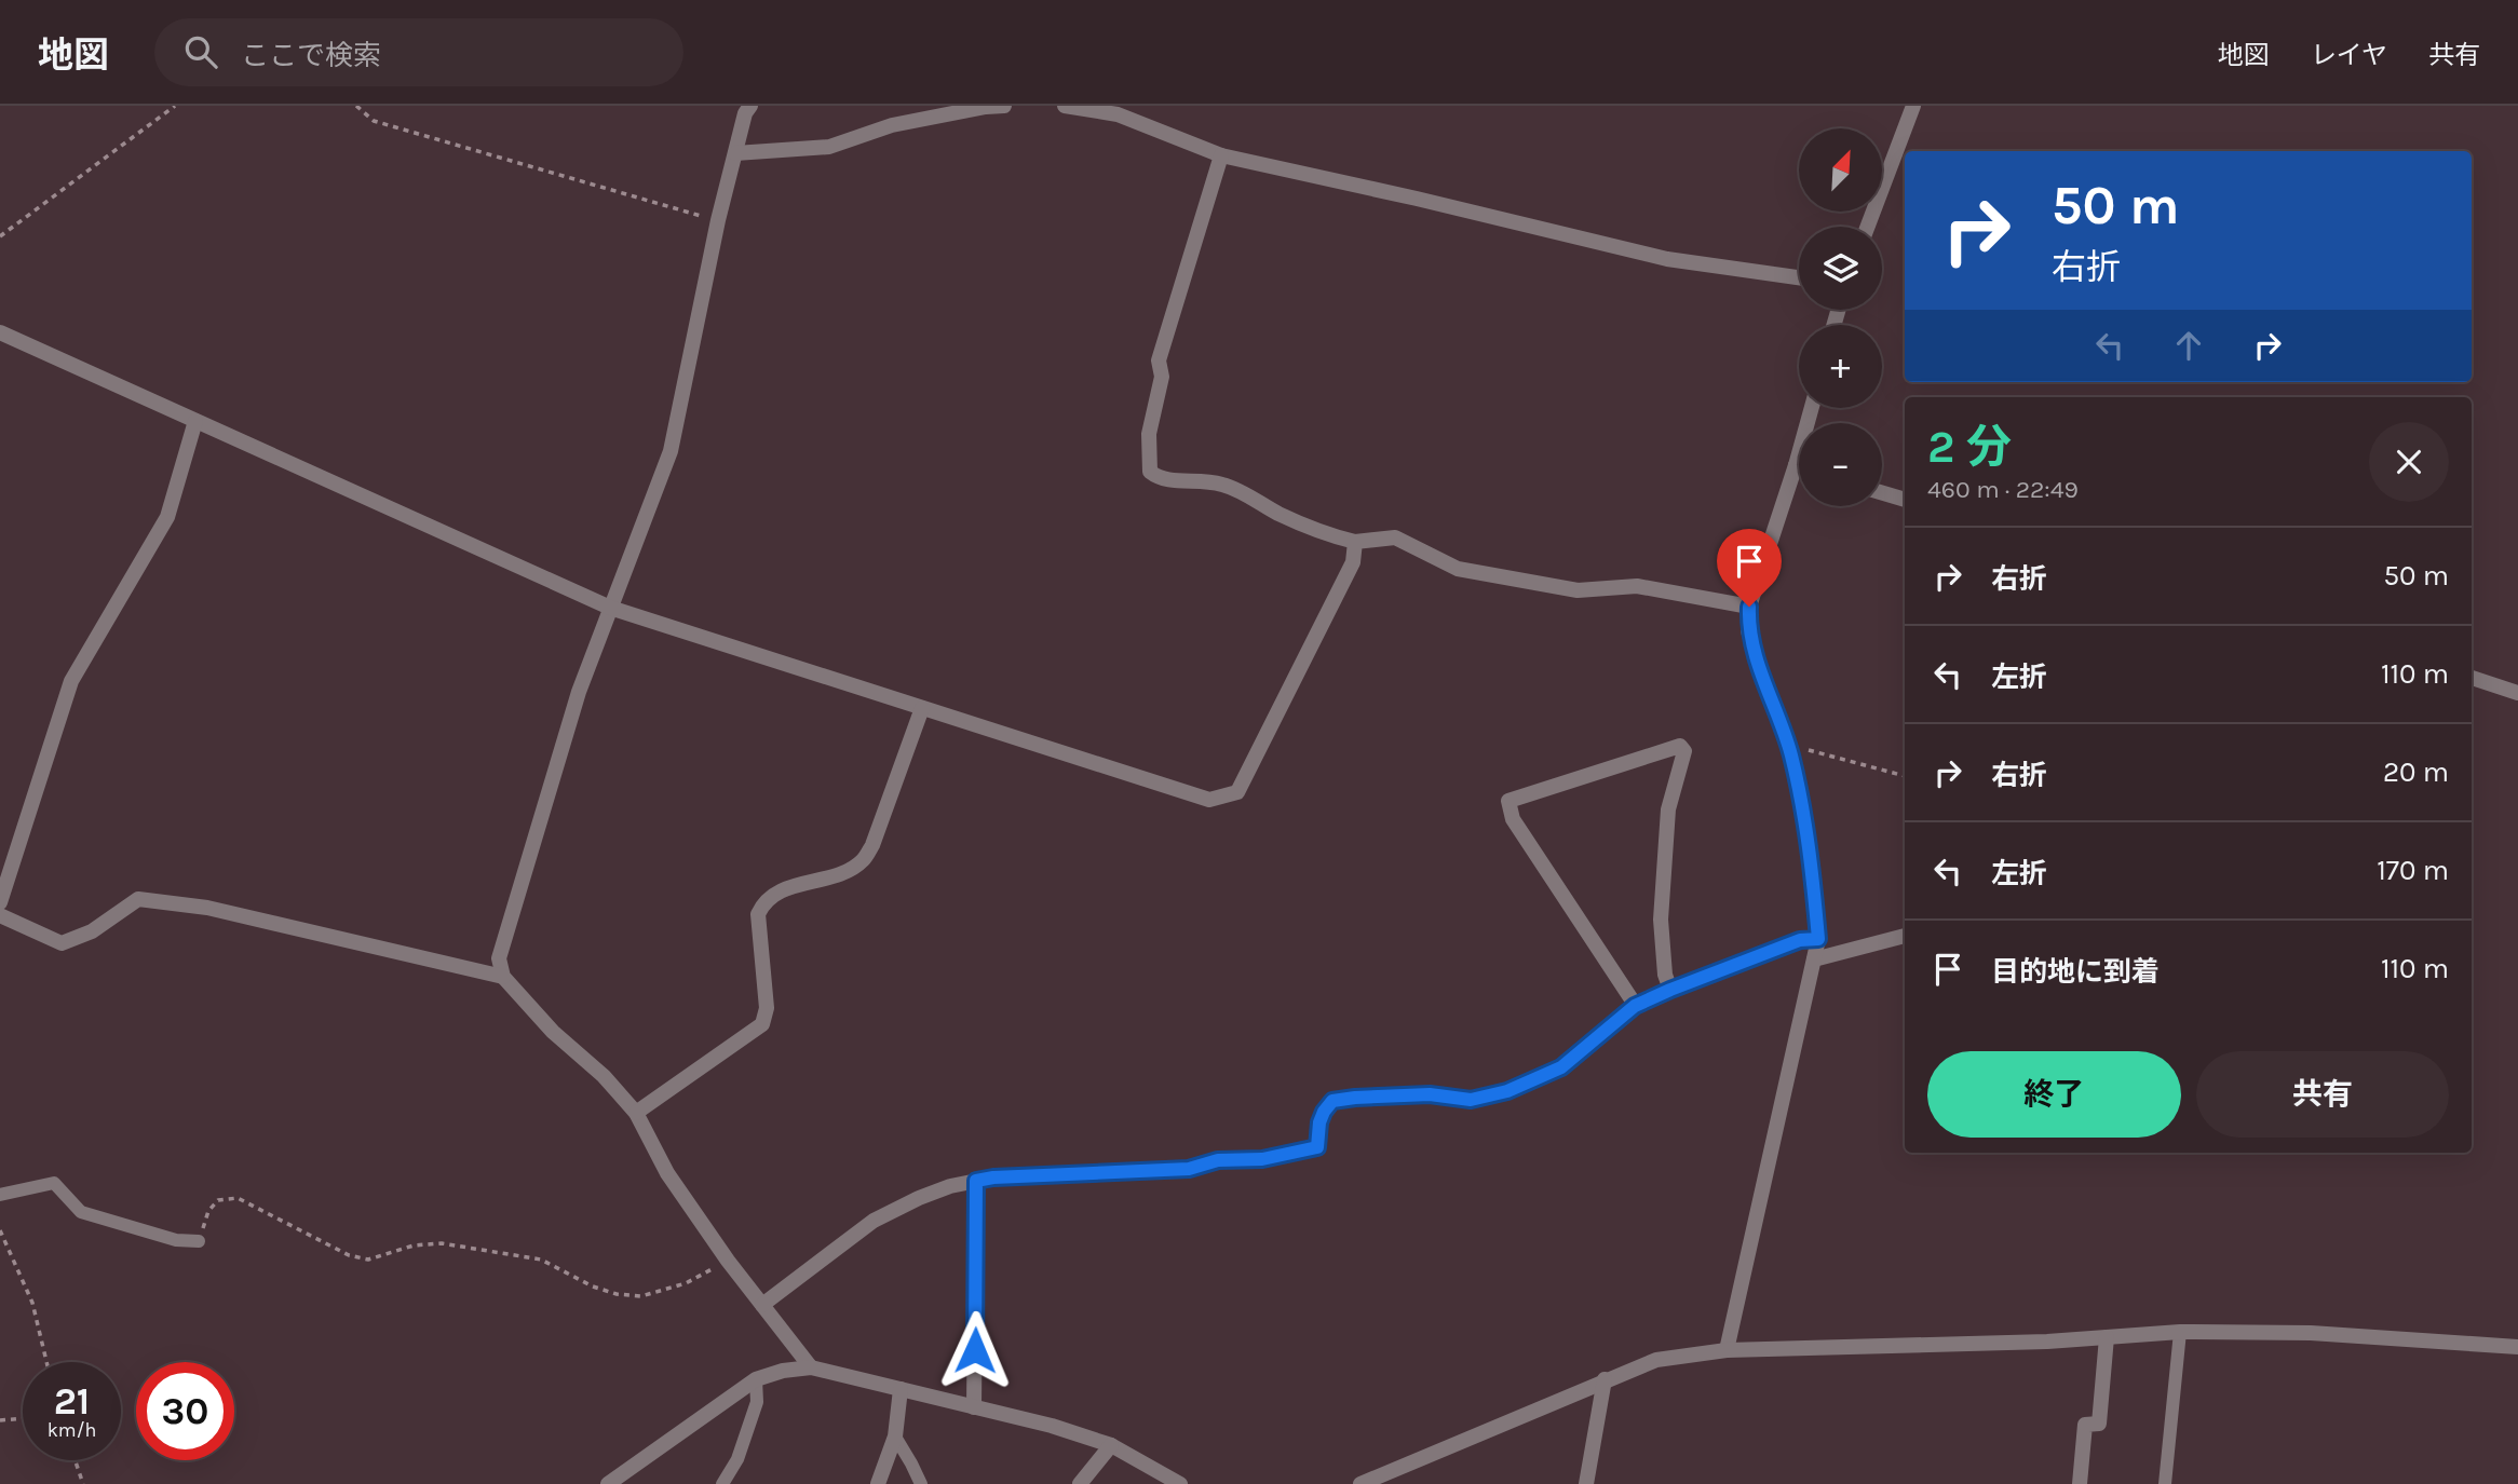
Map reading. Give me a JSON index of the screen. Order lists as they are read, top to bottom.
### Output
{
  "north": "top right",
  "page": {
    "header": "地図",
    "search": "ここで検索",
    "nav": ["地図", "レイヤ", "共有"],
    "map_buttons": ["+", "−"],
    "turn": ["50 m", "右折"],
    "heading": ["2 分", "460 m · 22:49"],
    "list": [
      {
        "name": "右折",
        "value": "50 m"
      },
      {
        "name": "左折",
        "value": "110 m"
      },
      {
        "name": "右折",
        "value": "20 m"
      },
      {
        "name": "左折",
        "value": "170 m"
      },
      {
        "name": "目的地に到着",
        "value": "110 m"
      }
    ],
    "buttons": ["終了", "共有"],
    "speed": "21 km/h",
    "limit": "30"
  }
}
